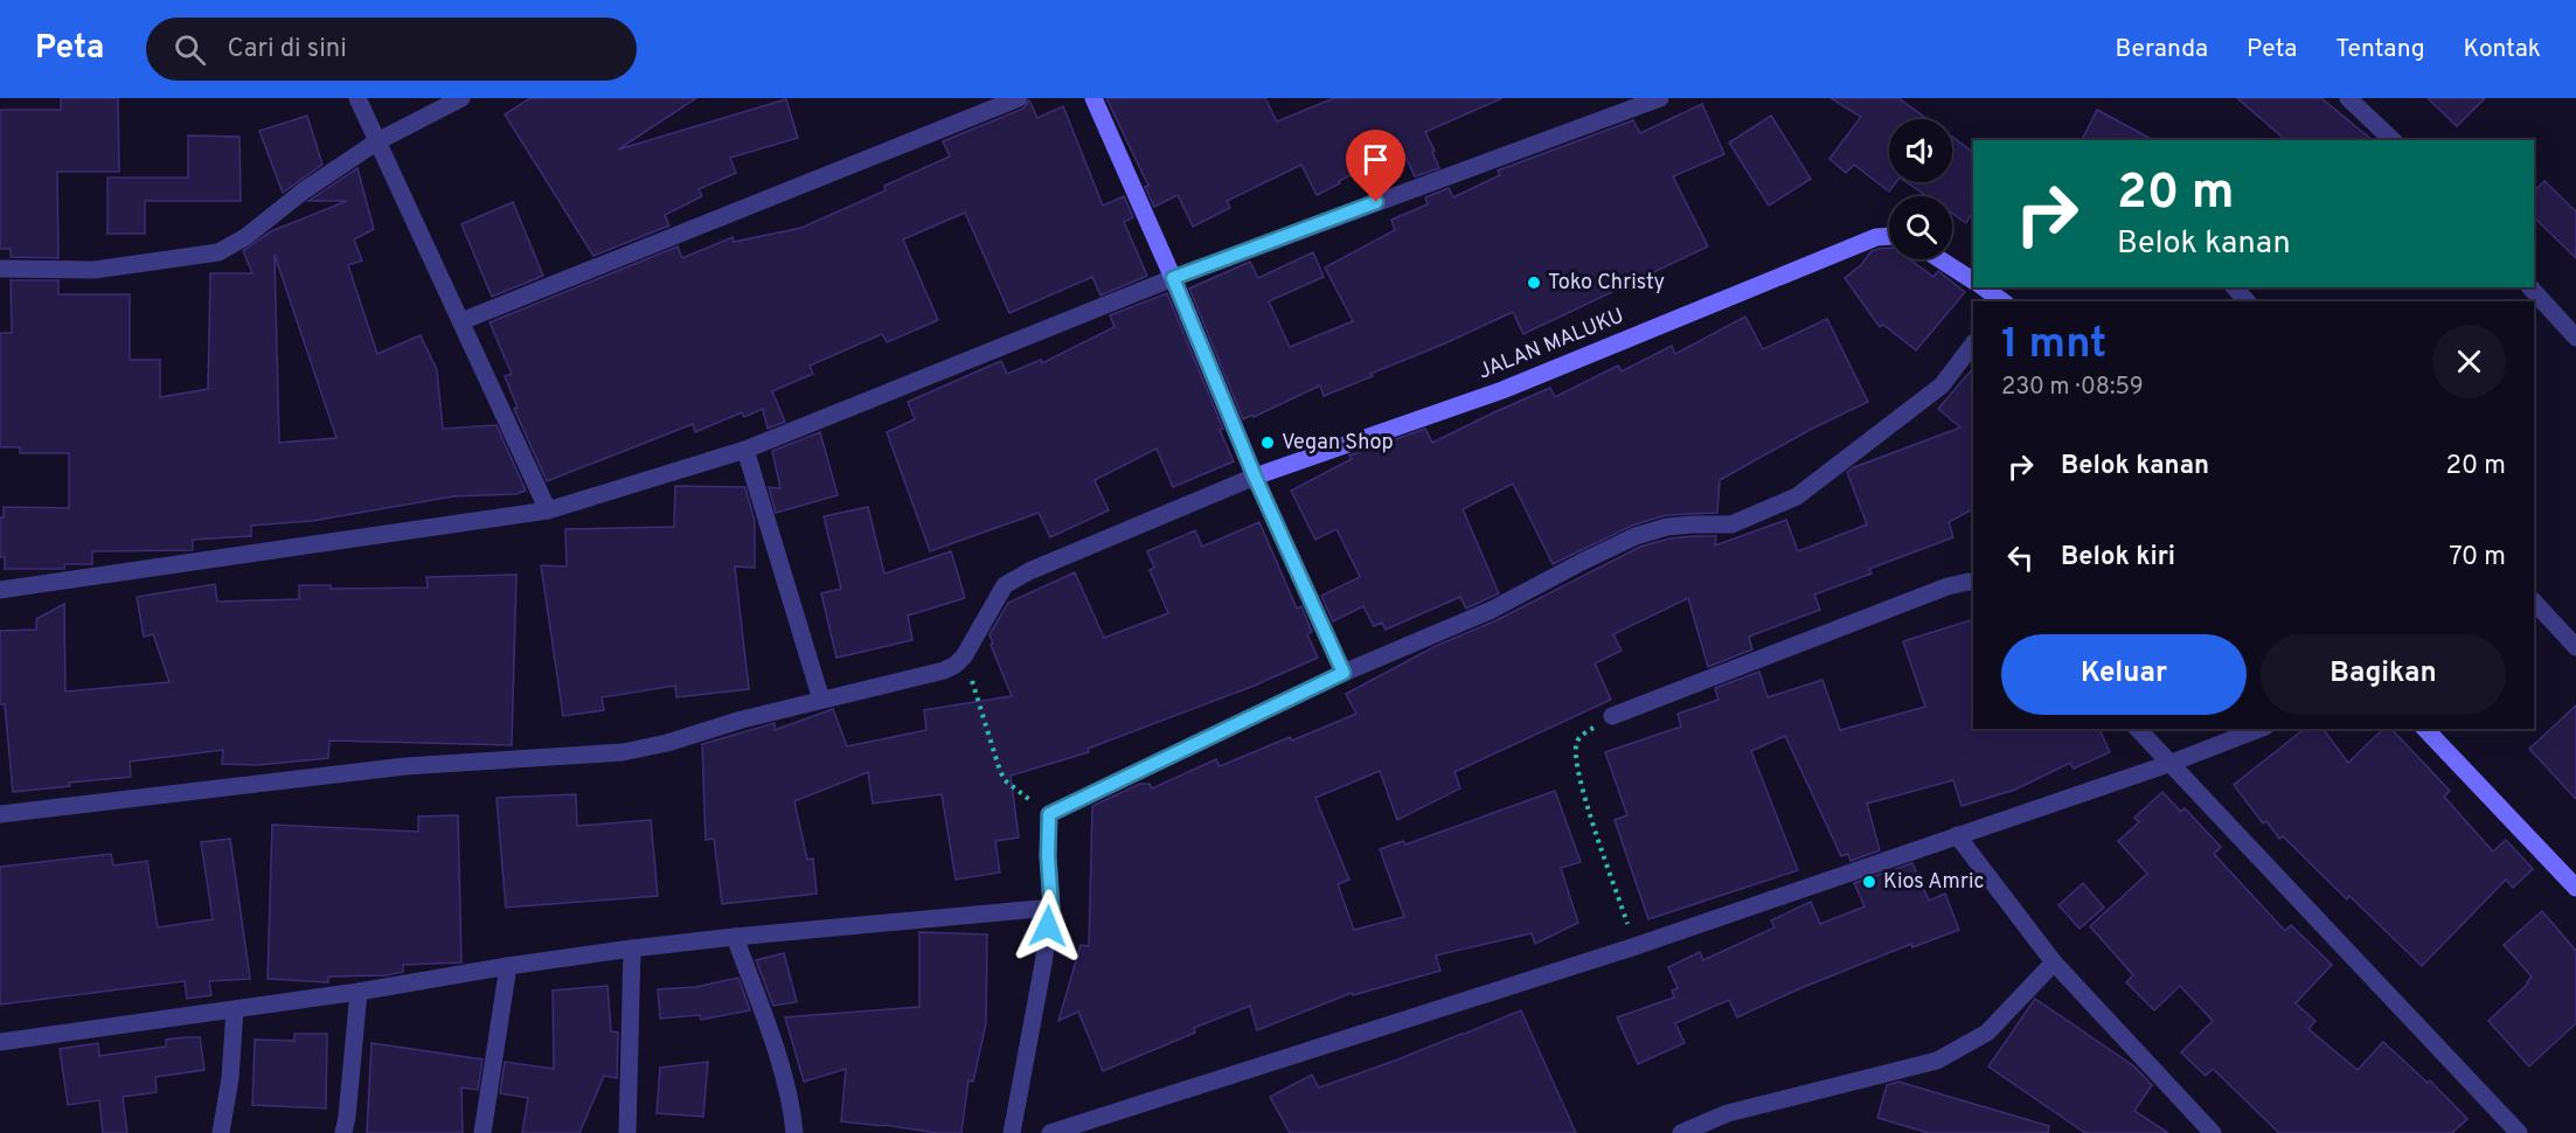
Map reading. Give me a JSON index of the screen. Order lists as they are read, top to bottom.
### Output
{
  "streets": {
    "main road": ["JALAN MALUKU"]
  },
  "places": ["Toko Christy", "Vegan Shop", "Kios Amric"],
  "page": {
    "header": "Peta",
    "search": "Cari di sini",
    "nav": [
      "Beranda",
      "Peta",
      "Tentang",
      "Kontak"
    ],
    "turn": ["20 m", "Belok kanan"],
    "heading": ["1 mnt", "230 m · 08:59"],
    "list": [
      {
        "name": "Belok kanan",
        "value": "20 m"
      },
      {
        "name": "Belok kiri",
        "value": "70 m"
      }
    ],
    "buttons": ["Keluar", "Bagikan"]
  }
}
